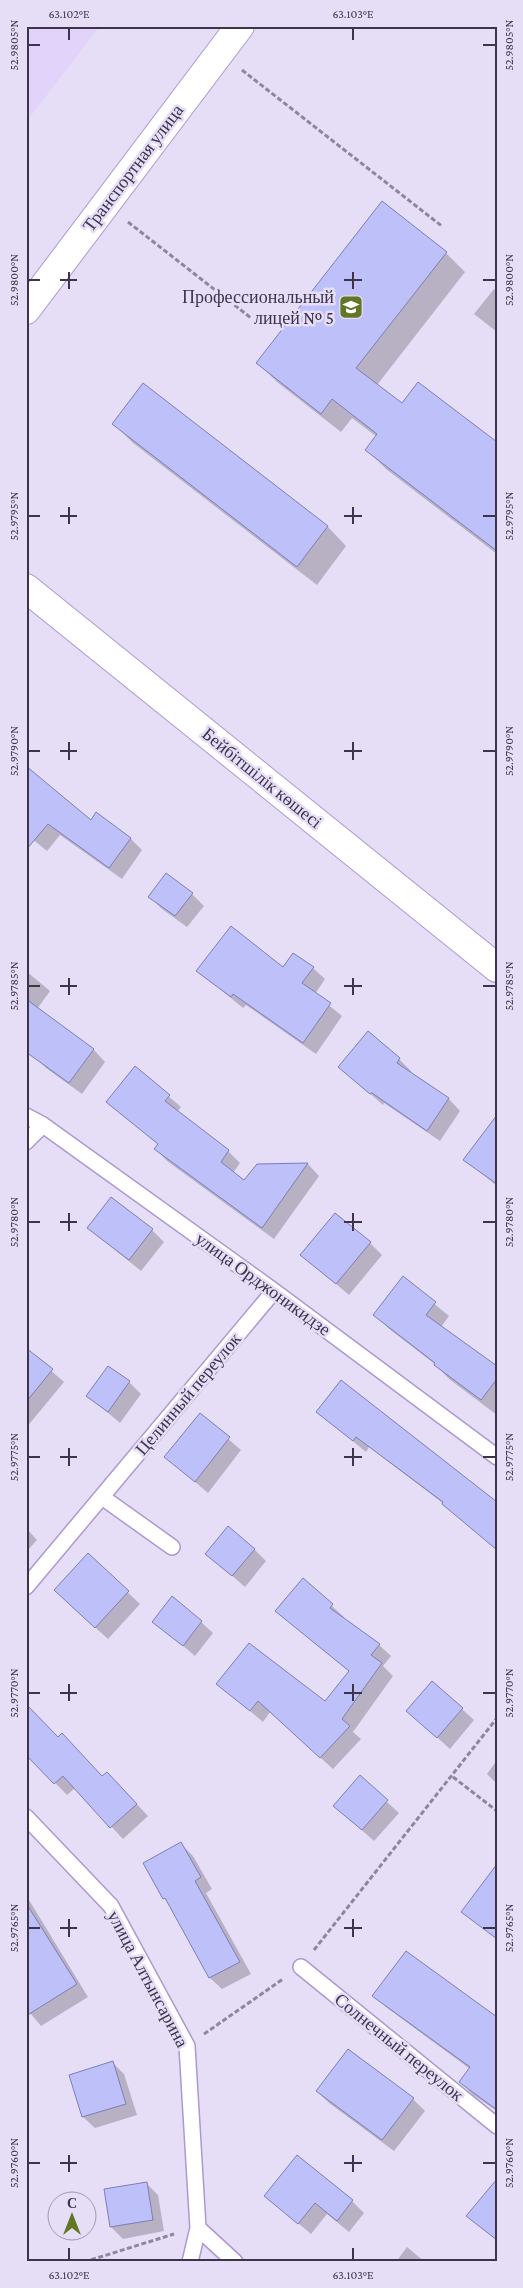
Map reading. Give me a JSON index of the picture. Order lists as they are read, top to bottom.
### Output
{
  "streets": {
    "street": ["Транспортная улица", "Бейбітшілік көшесі"],
    "lane": [
      "улица Орджоникидзе",
      "Целинный переулок",
      "улица Алтынсарина",
      "Солнечный переулок"
    ]
  },
  "crossings": [
    ["улица Орджоникидзе", "Целинный переулок"]
  ],
  "places": {
    "school or university": ["Профессиональный лицей № 5"]
  },
  "north": "top",
  "coordinates": [
    "63.102°E",
    "63.103°E",
    "52.9805°N",
    "52.9800°N",
    "52.9795°N",
    "52.9790°N",
    "52.9785°N",
    "52.9780°N",
    "52.9775°N",
    "52.9770°N",
    "52.9765°N",
    "52.9760°N"
  ]
}
